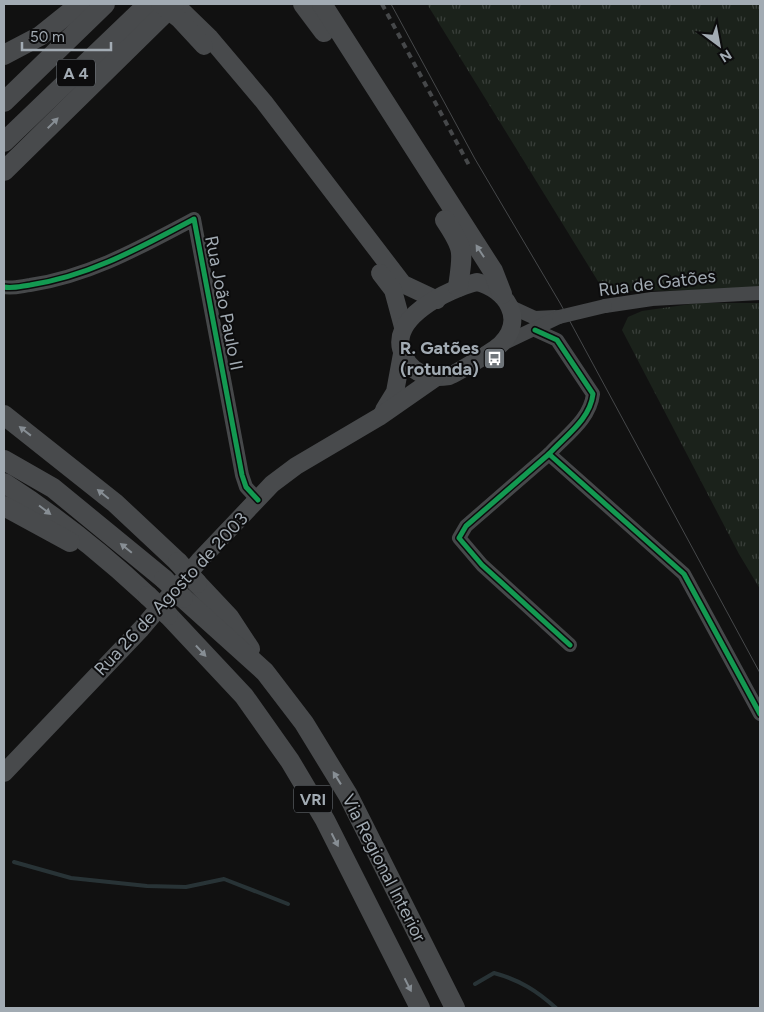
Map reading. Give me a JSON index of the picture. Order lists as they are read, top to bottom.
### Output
{
  "streets": {
    "highway": ["A 4", "VRI", "Via Regional Interior"],
    "main road": ["Rua 26 de Agosto de 2003"],
    "street": ["Rua de Gatões", "Rua João Paulo II"]
  },
  "crossings": [
    ["Rua de Gatões", "Rua 26 de Agosto de 2003"],
    ["Rua João Paulo II", "Rua 26 de Agosto de 2003"],
    ["VRI", "Via Regional Interior"]
  ],
  "places": {
    "bus stop": ["R. Gatões (rotunda)"]
  },
  "scale_bar": "50 m",
  "north": "bottom right"
}
